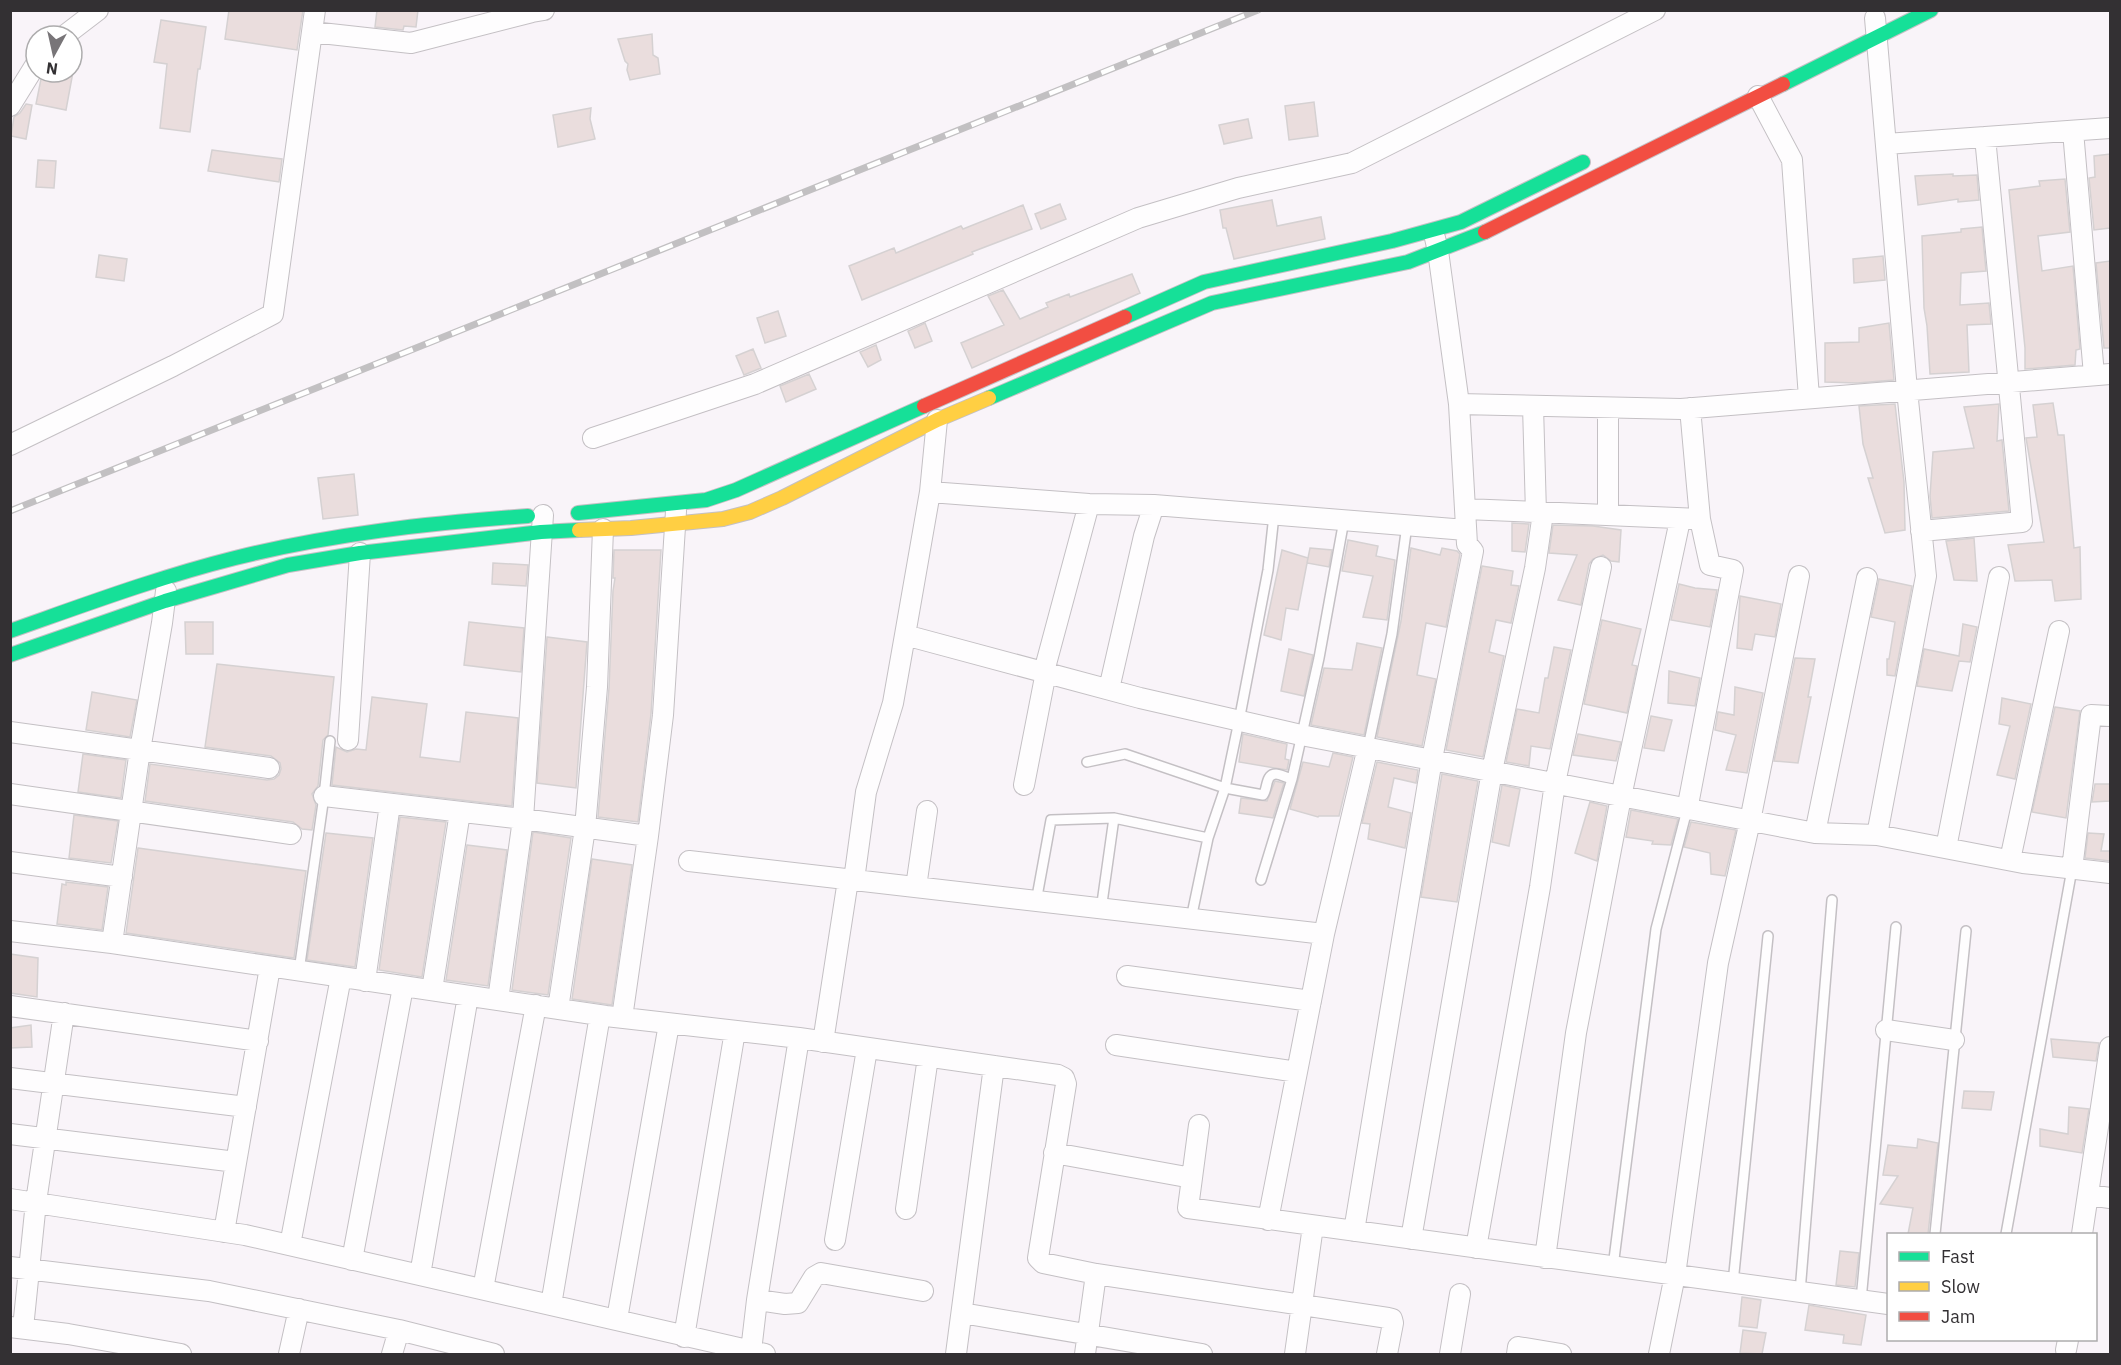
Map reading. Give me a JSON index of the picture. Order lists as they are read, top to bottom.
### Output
{
  "legend": ["Fast", "Slow", "Jam"],
  "north": "bottom"
}
